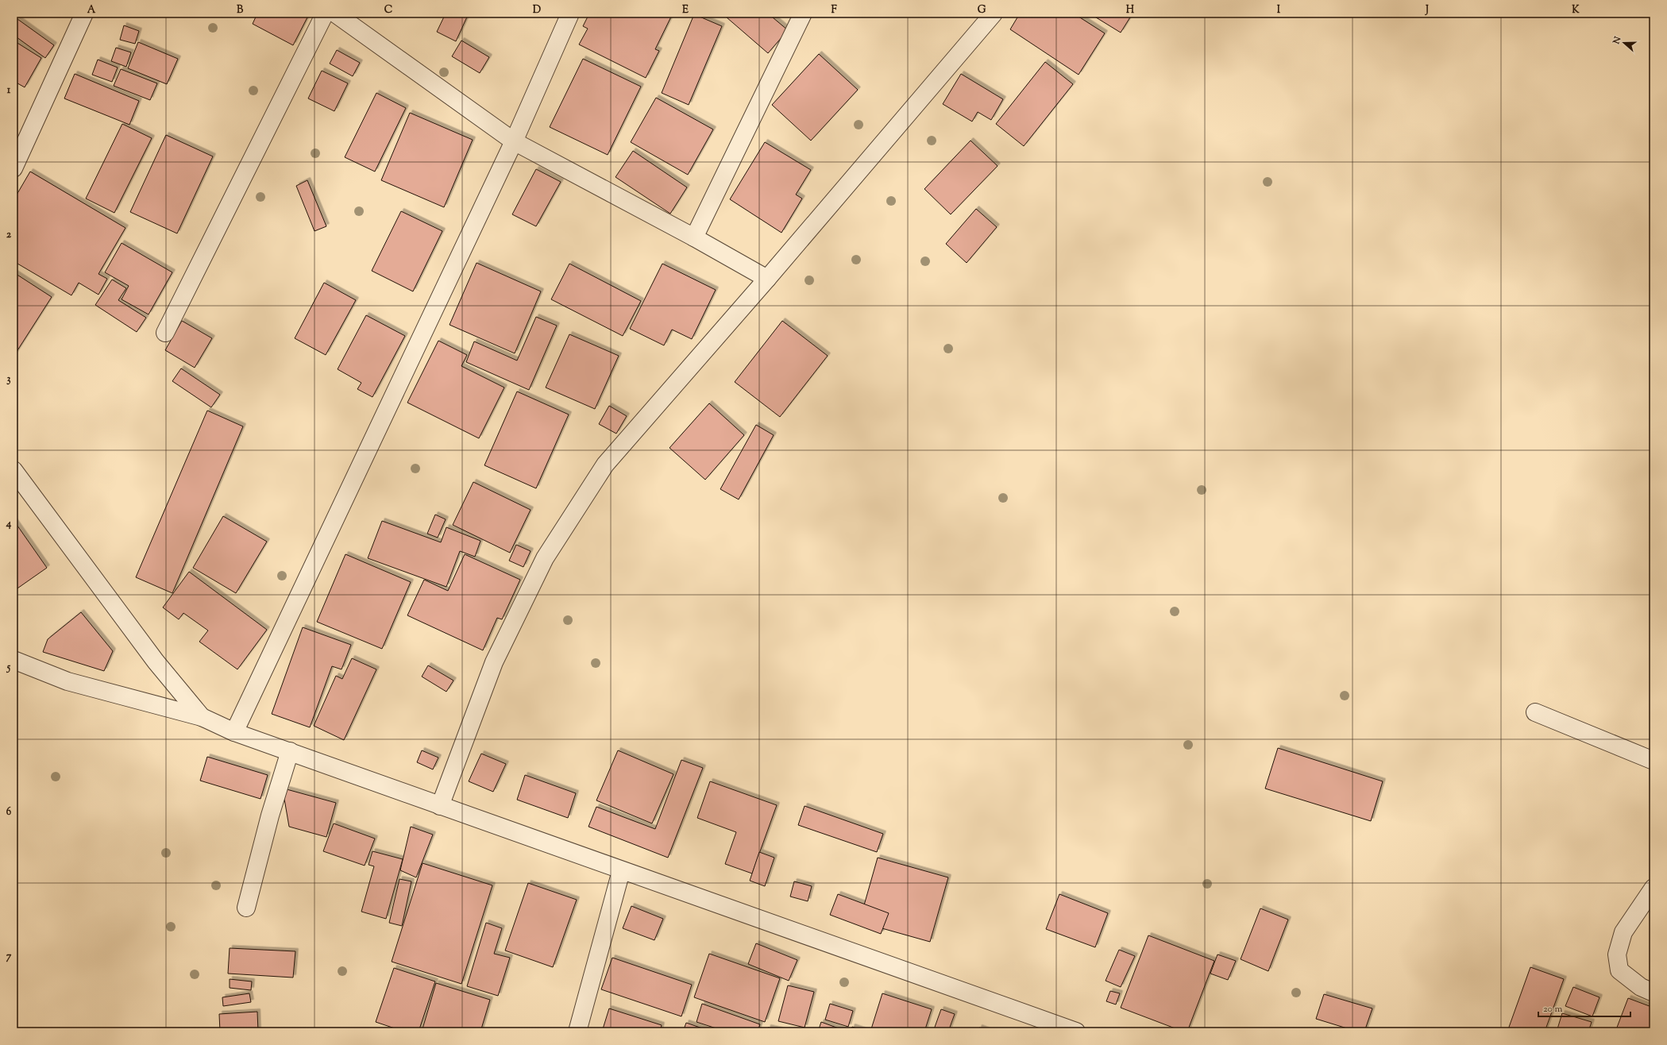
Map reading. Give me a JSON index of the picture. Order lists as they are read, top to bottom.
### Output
{
  "scale_bar": "20 m",
  "north": "left",
  "grid": {
    "columns": [
      "A",
      "B",
      "C",
      "D",
      "E",
      "F",
      "G",
      "H",
      "I",
      "J",
      "K"
    ],
    "rows": [
      "1",
      "2",
      "3",
      "4",
      "5",
      "6",
      "7"
    ]
  }
}
